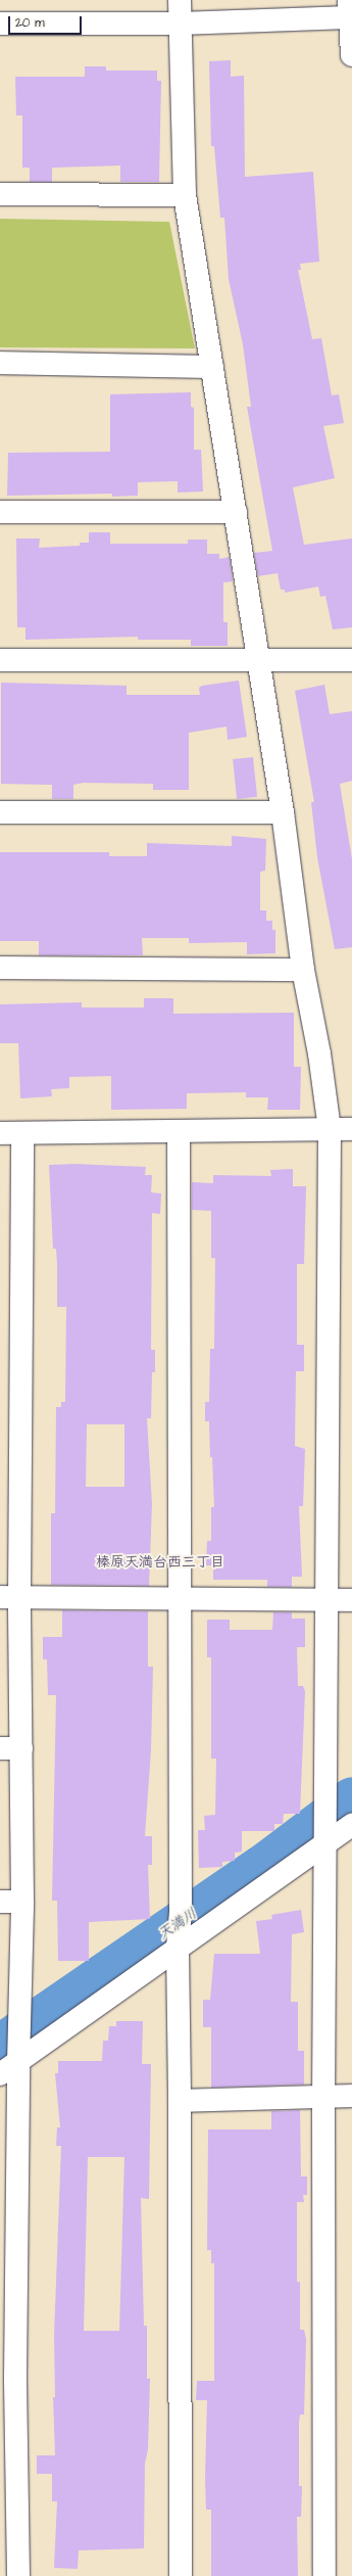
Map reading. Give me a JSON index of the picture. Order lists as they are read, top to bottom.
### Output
{
  "districts": ["榛原天満台西三丁目"],
  "water": ["天満川"],
  "scale_bar": "20 m"
}
